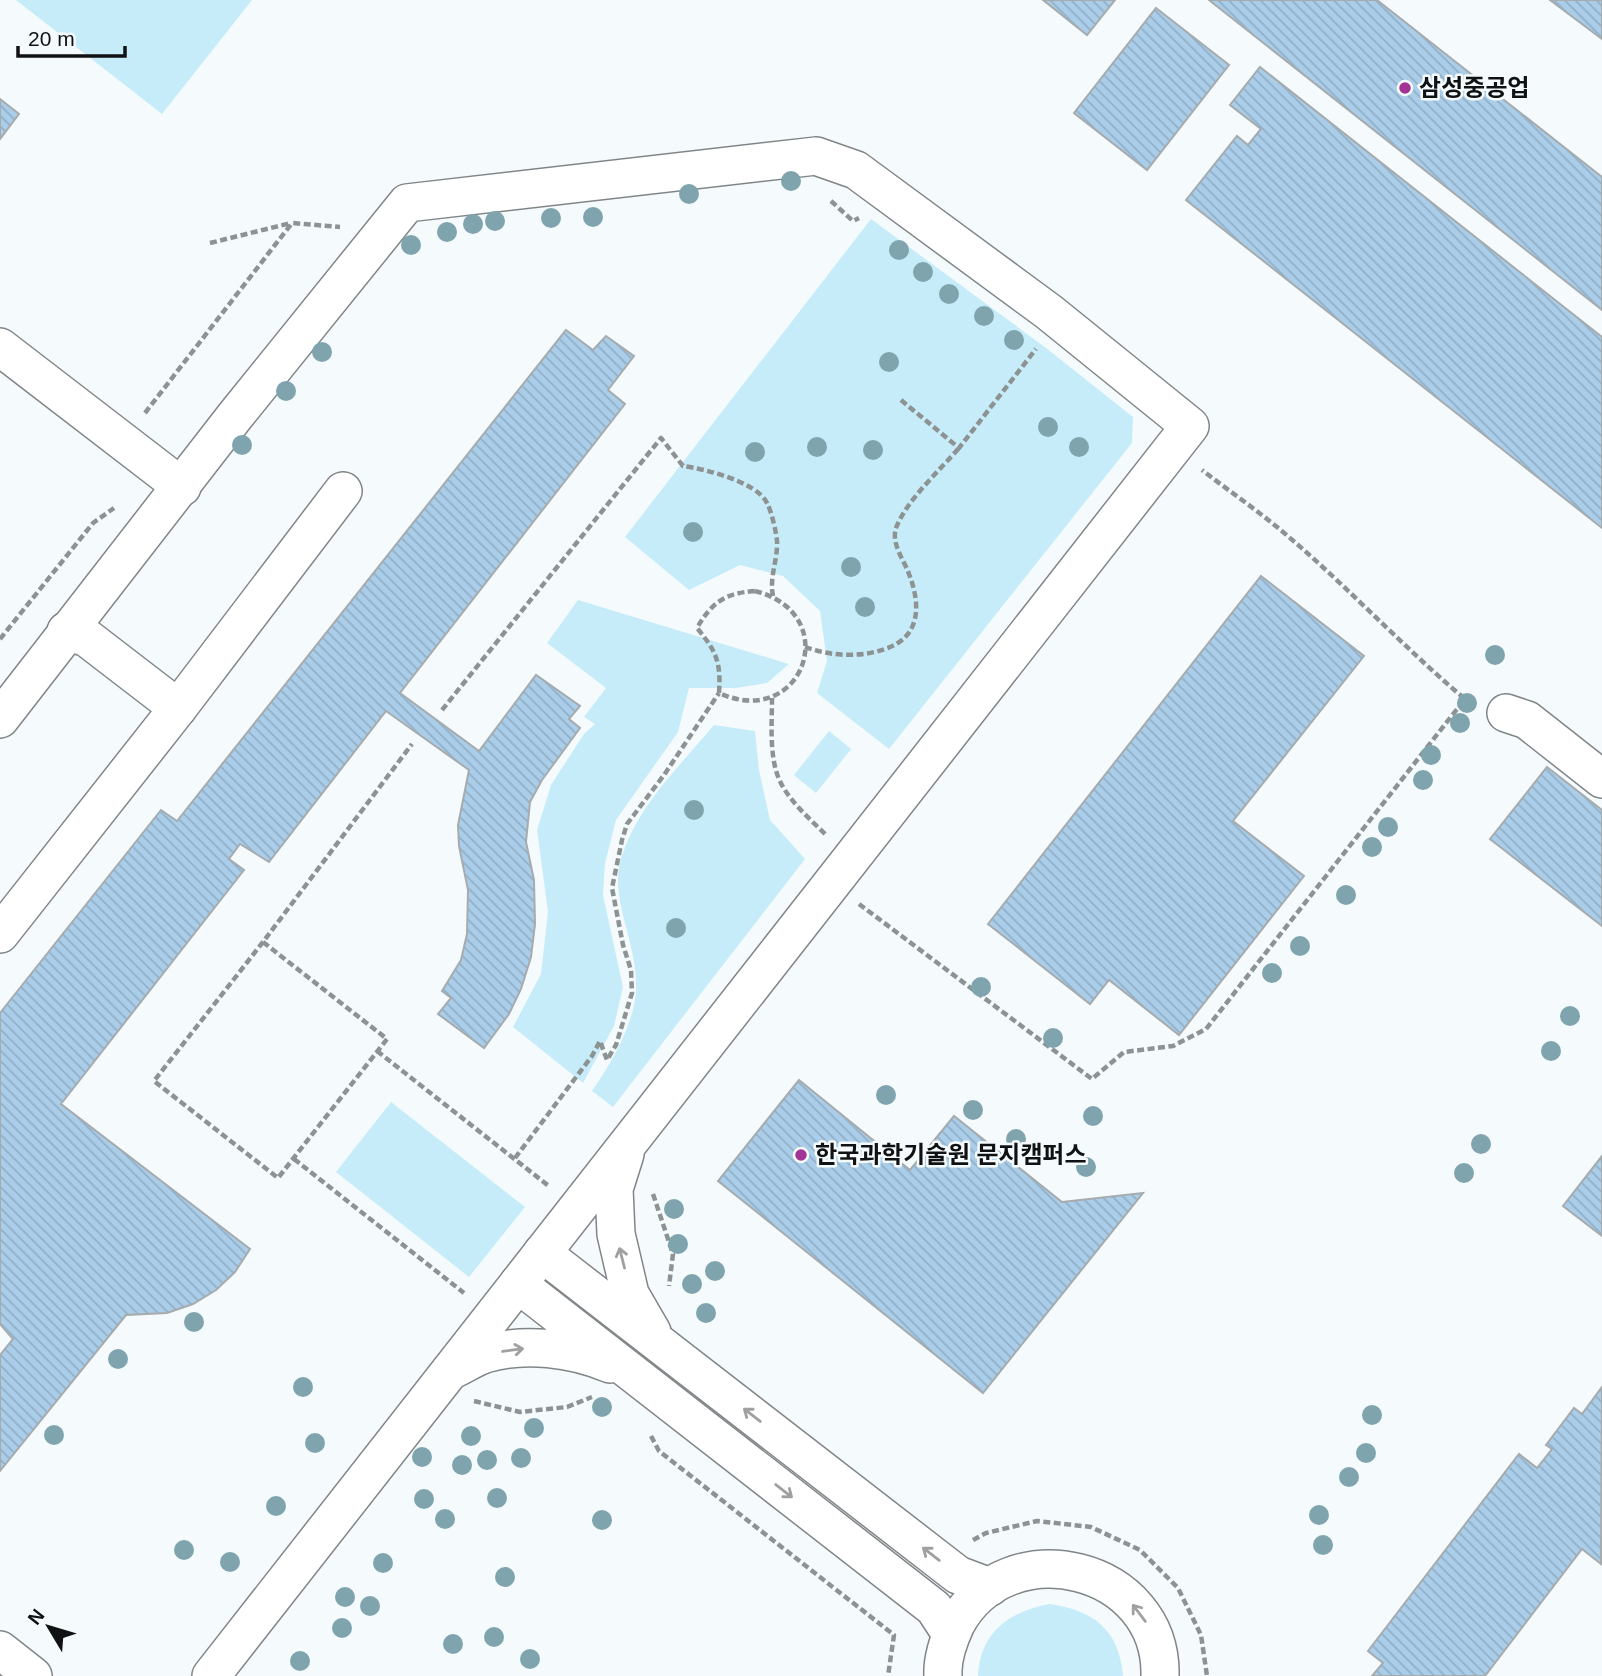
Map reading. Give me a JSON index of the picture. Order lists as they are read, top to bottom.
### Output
{
  "places": ["삼성중공업", "한국과학기술원 문지캠퍼스"],
  "scale_bar": "20 m",
  "north": "top left"
}
